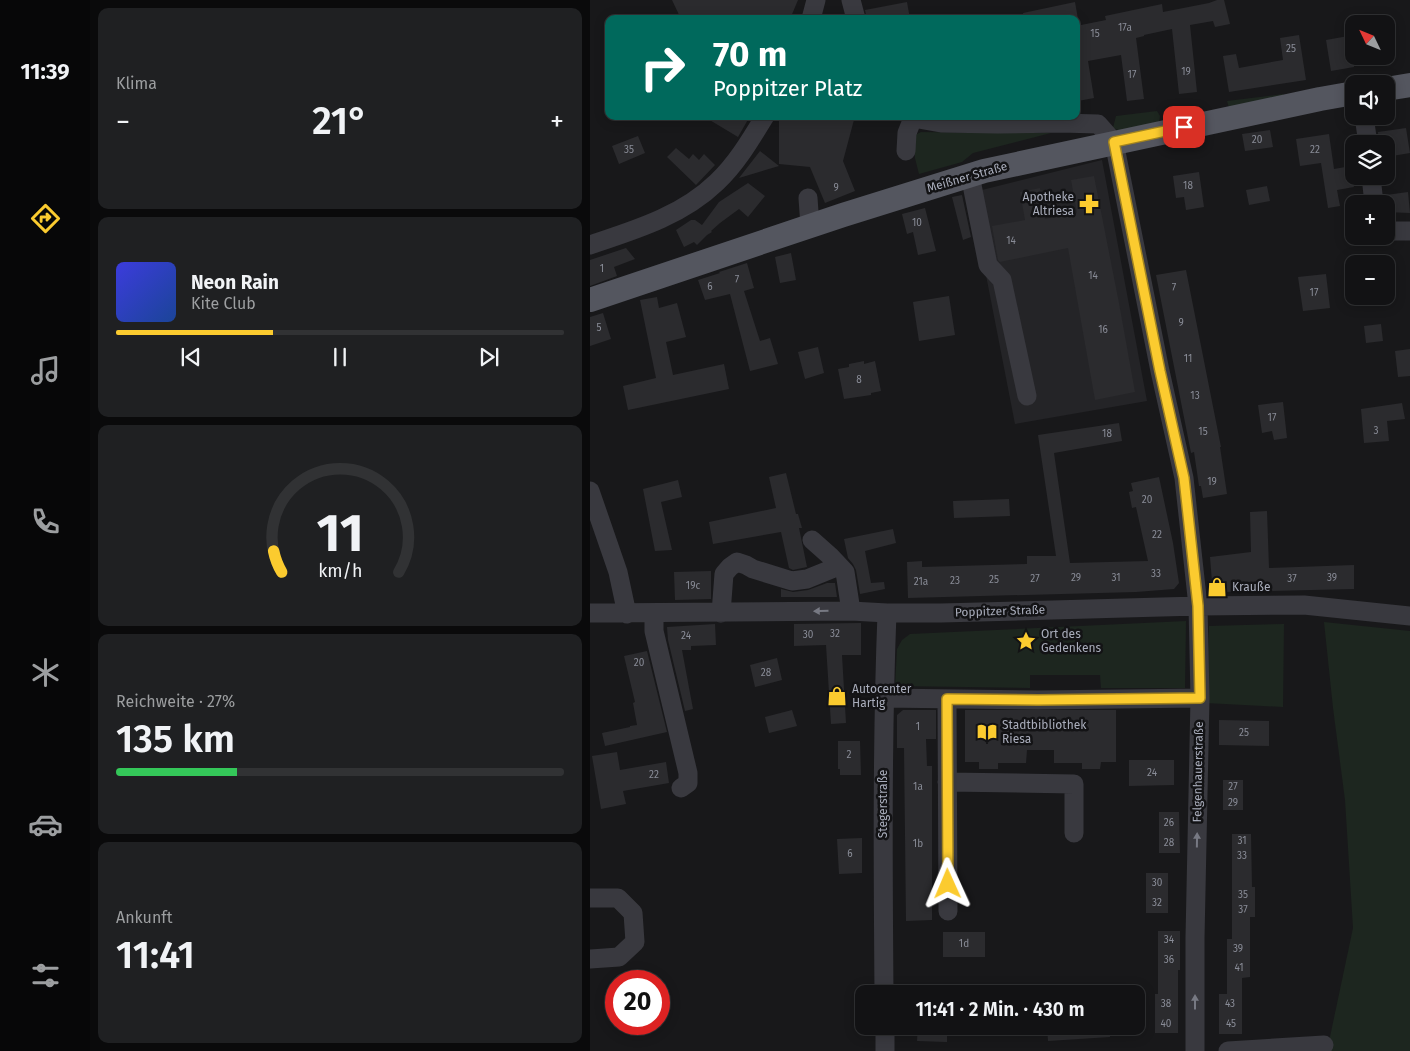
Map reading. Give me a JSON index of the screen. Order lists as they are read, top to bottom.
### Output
{
  "streets": {
    "main road": ["Meißner Straße"],
    "street": ["Poppitzer Straße", "Felgenhauerstraße", "Stegerstraße"]
  },
  "crossings": [
    ["Meißner Straße", "Felgenhauerstraße"],
    ["Poppitzer Straße", "Felgenhauerstraße"],
    ["Poppitzer Straße", "Stegerstraße"]
  ],
  "one_way": ["Felgenhauerstraße"],
  "places": {
    "pharmacy": ["Apotheke Altriesa"],
    "shop": ["Krauße", "Autocenter Hartig"],
    "place": ["Ort des Gedenkens"],
    "library": ["Stadtbibliothek Riesa"]
  },
  "house_numbers": [
    "17a",
    "15",
    "25",
    "19",
    "17",
    "20",
    "35",
    "22",
    "18",
    "9",
    "10",
    "14",
    "1",
    "14",
    "7",
    "6",
    "7",
    "17",
    "9",
    "5",
    "16",
    "11",
    "8",
    "13",
    "17",
    "3",
    "15",
    "18",
    "19",
    "20",
    "22",
    "33",
    "29",
    "31",
    "39",
    "27",
    "37",
    "25",
    "23",
    "21a",
    "19c",
    "32",
    "30",
    "24",
    "20",
    "28",
    "1",
    "25",
    "2",
    "24",
    "22",
    "1a",
    "27",
    "29",
    "26",
    "31",
    "28",
    "1b",
    "6",
    "33",
    "30",
    "35",
    "32",
    "37",
    "34",
    "1d",
    "39",
    "36",
    "41",
    "38",
    "43",
    "40",
    "45"
  ],
  "north": "top left",
  "page": {
    "tabs": "11:39",
    "tile": [
      "Klima",
      ["Reichweite · 27%", "135 km"],
      ["Ankunft", "11:41"]
    ],
    "map_buttons": ["+", "−"],
    "turn": ["70 m", "Poppitzer Platz"],
    "heat": ["−", "21°", "+"],
    "song": ["Neon Rain", "Kite Club"],
    "limit": "20",
    "trip": "11:41 · 2 Min. · 430 m",
    "gauge": ["11", "km/h"]
  }
}
